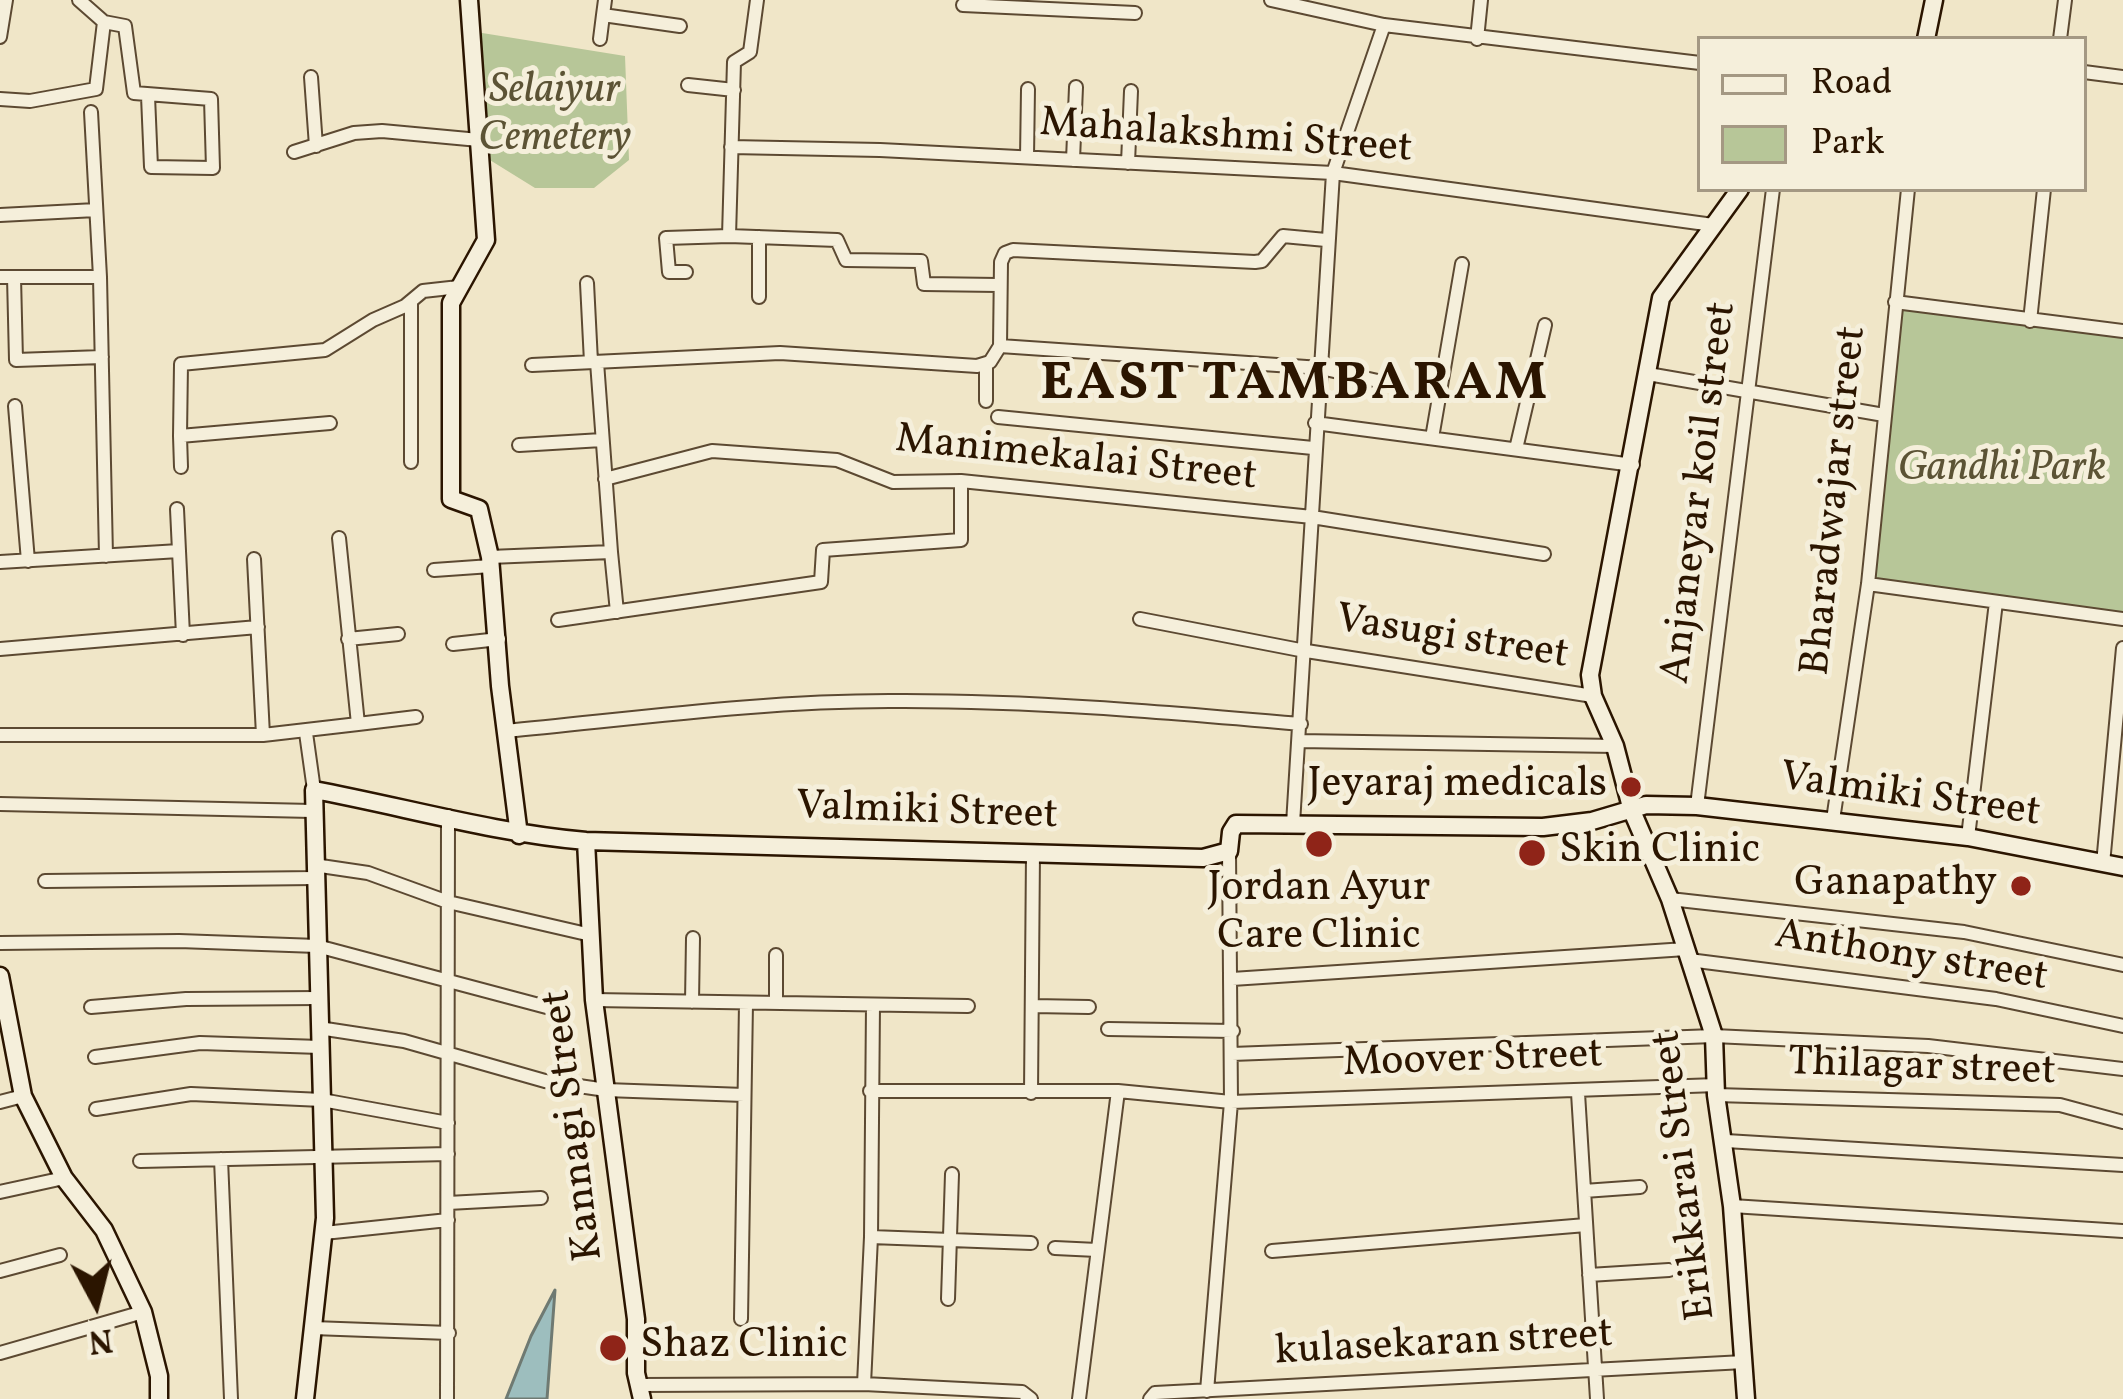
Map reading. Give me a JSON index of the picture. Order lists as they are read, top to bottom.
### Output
{
  "streets": {
    "street": [
      "Mahalakshmi Street",
      "Manimekalai Street",
      "Anjaneyar koil street",
      "Bharadwajar street",
      "Vasugi street",
      "Valmiki Street",
      "Anthony street",
      "Moover Street",
      "Thilagar street",
      "Kannagi Street",
      "Erikkarai Street",
      "kulasekaran street"
    ]
  },
  "crossings": [
    ["Anjaneyar koil street", "Valmiki Street"],
    ["Bharadwajar street", "Valmiki Street"],
    ["Vasugi street", "Erikkarai Street"],
    ["Valmiki Street", "Kannagi Street"],
    ["Valmiki Street", "Erikkarai Street"],
    ["Anthony street", "Erikkarai Street"],
    ["Moover Street", "Thilagar street"],
    ["Moover Street", "Erikkarai Street"],
    ["Thilagar street", "Erikkarai Street"],
    ["Erikkarai Street", "kulasekaran street"]
  ],
  "districts": ["EAST TAMBARAM"],
  "parks": ["Selaiyur Cemetery", "Gandhi Park"],
  "places": [
    "Jeyaraj medicals",
    "Jordan Ayur Care Clinic",
    "Skin Clinic",
    "Ganapathy",
    "Shaz Clinic"
  ],
  "legend": ["Road", "Park"],
  "north": "bottom"
}
